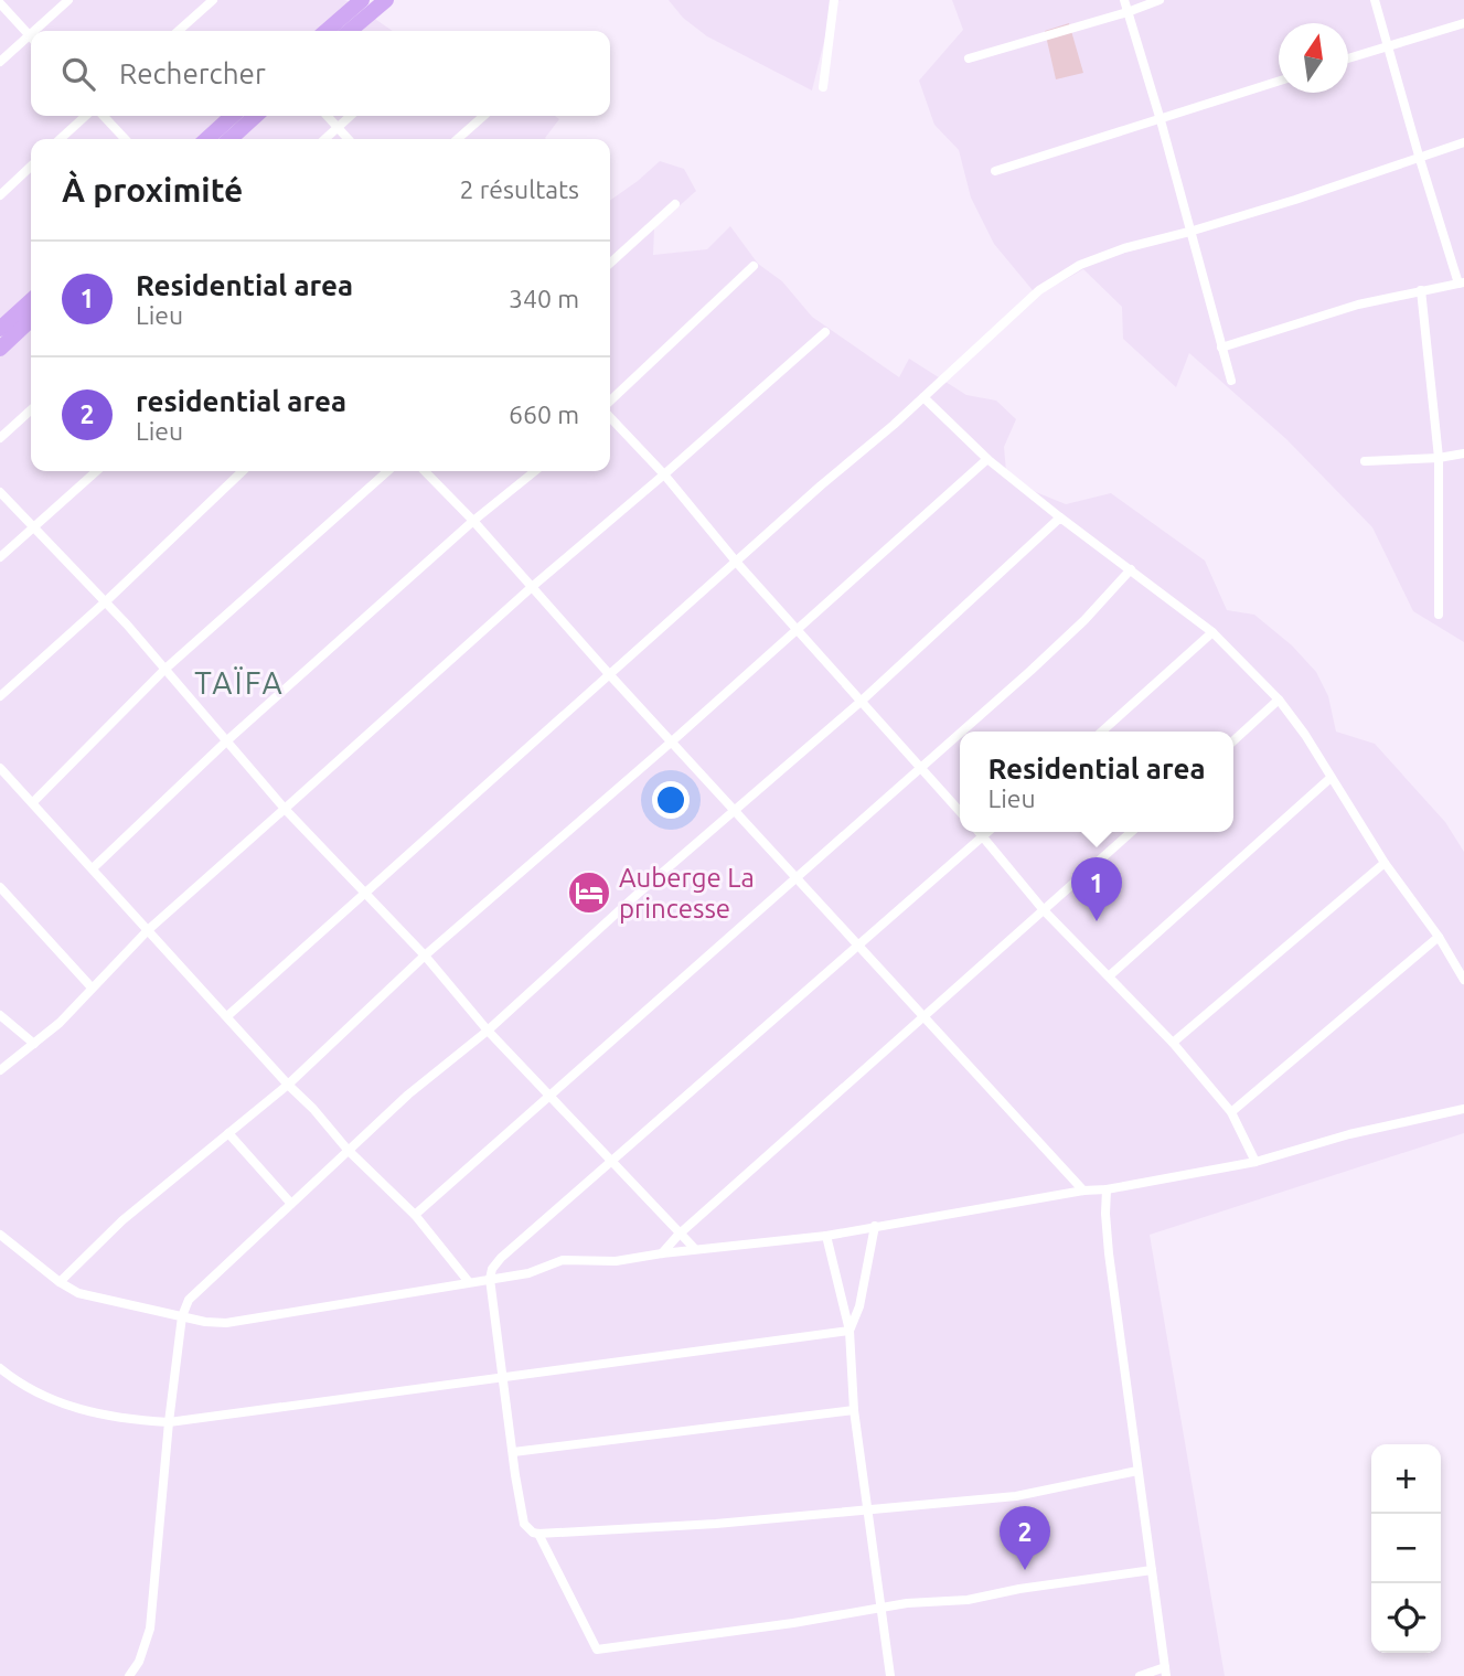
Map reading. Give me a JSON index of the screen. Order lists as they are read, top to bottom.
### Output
{
  "districts": ["TAÏFA"],
  "places": {
    "hotel": ["Auberge La princesse"]
  },
  "north": "top",
  "page": {
    "search": "Rechercher",
    "heading": ["À proximité", "2 résultats"],
    "list": [
      {
        "mark": "1",
        "name": "Residential area",
        "note": "Lieu",
        "value": "340 m"
      },
      {
        "mark": "2",
        "name": "residential area",
        "note": "Lieu",
        "value": "660 m"
      }
    ],
    "popup": ["Residential area", "Lieu"],
    "pins": ["1", "2"],
    "map_buttons": ["+", "−"]
  }
}
